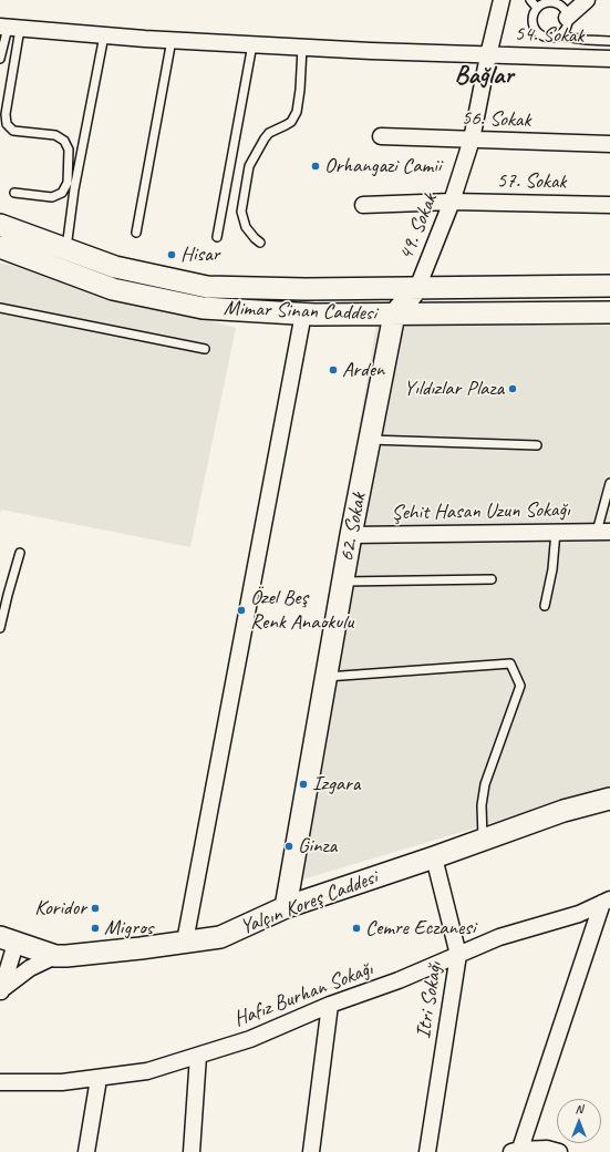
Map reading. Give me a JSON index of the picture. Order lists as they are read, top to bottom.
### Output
{
  "streets": {
    "street": [
      "54. Sokak",
      "56. Sokak",
      "57. Sokak",
      "49. Sokak",
      "Mimar Sinan Caddesi",
      "Şehit Hasan Uzun Sokağı",
      "62. Sokak",
      "Yalçın Koreş Caddesi",
      "Hafız Burhan Sokağı",
      "Itri Sokağı"
    ]
  },
  "crossings": [
    ["54. Sokak", "49. Sokak"],
    ["56. Sokak", "49. Sokak"],
    ["57. Sokak", "49. Sokak"],
    ["49. Sokak", "Mimar Sinan Caddesi"],
    ["Mimar Sinan Caddesi", "62. Sokak"],
    ["Şehit Hasan Uzun Sokağı", "62. Sokak"],
    ["62. Sokak", "Yalçın Koreş Caddesi"],
    ["Yalçın Koreş Caddesi", "Itri Sokağı"],
    ["Hafız Burhan Sokağı", "Itri Sokağı"]
  ],
  "districts": ["Bağlar"],
  "places": [
    "Orhangazi Camii",
    "Hisar",
    "Arden",
    "Yıldızlar Plaza",
    "Özel Beş Renk Anaokulu",
    "Izgara",
    "Ginza",
    "Koridor",
    "Migros",
    "Cemre Eczanesi"
  ],
  "north": "top"
}
